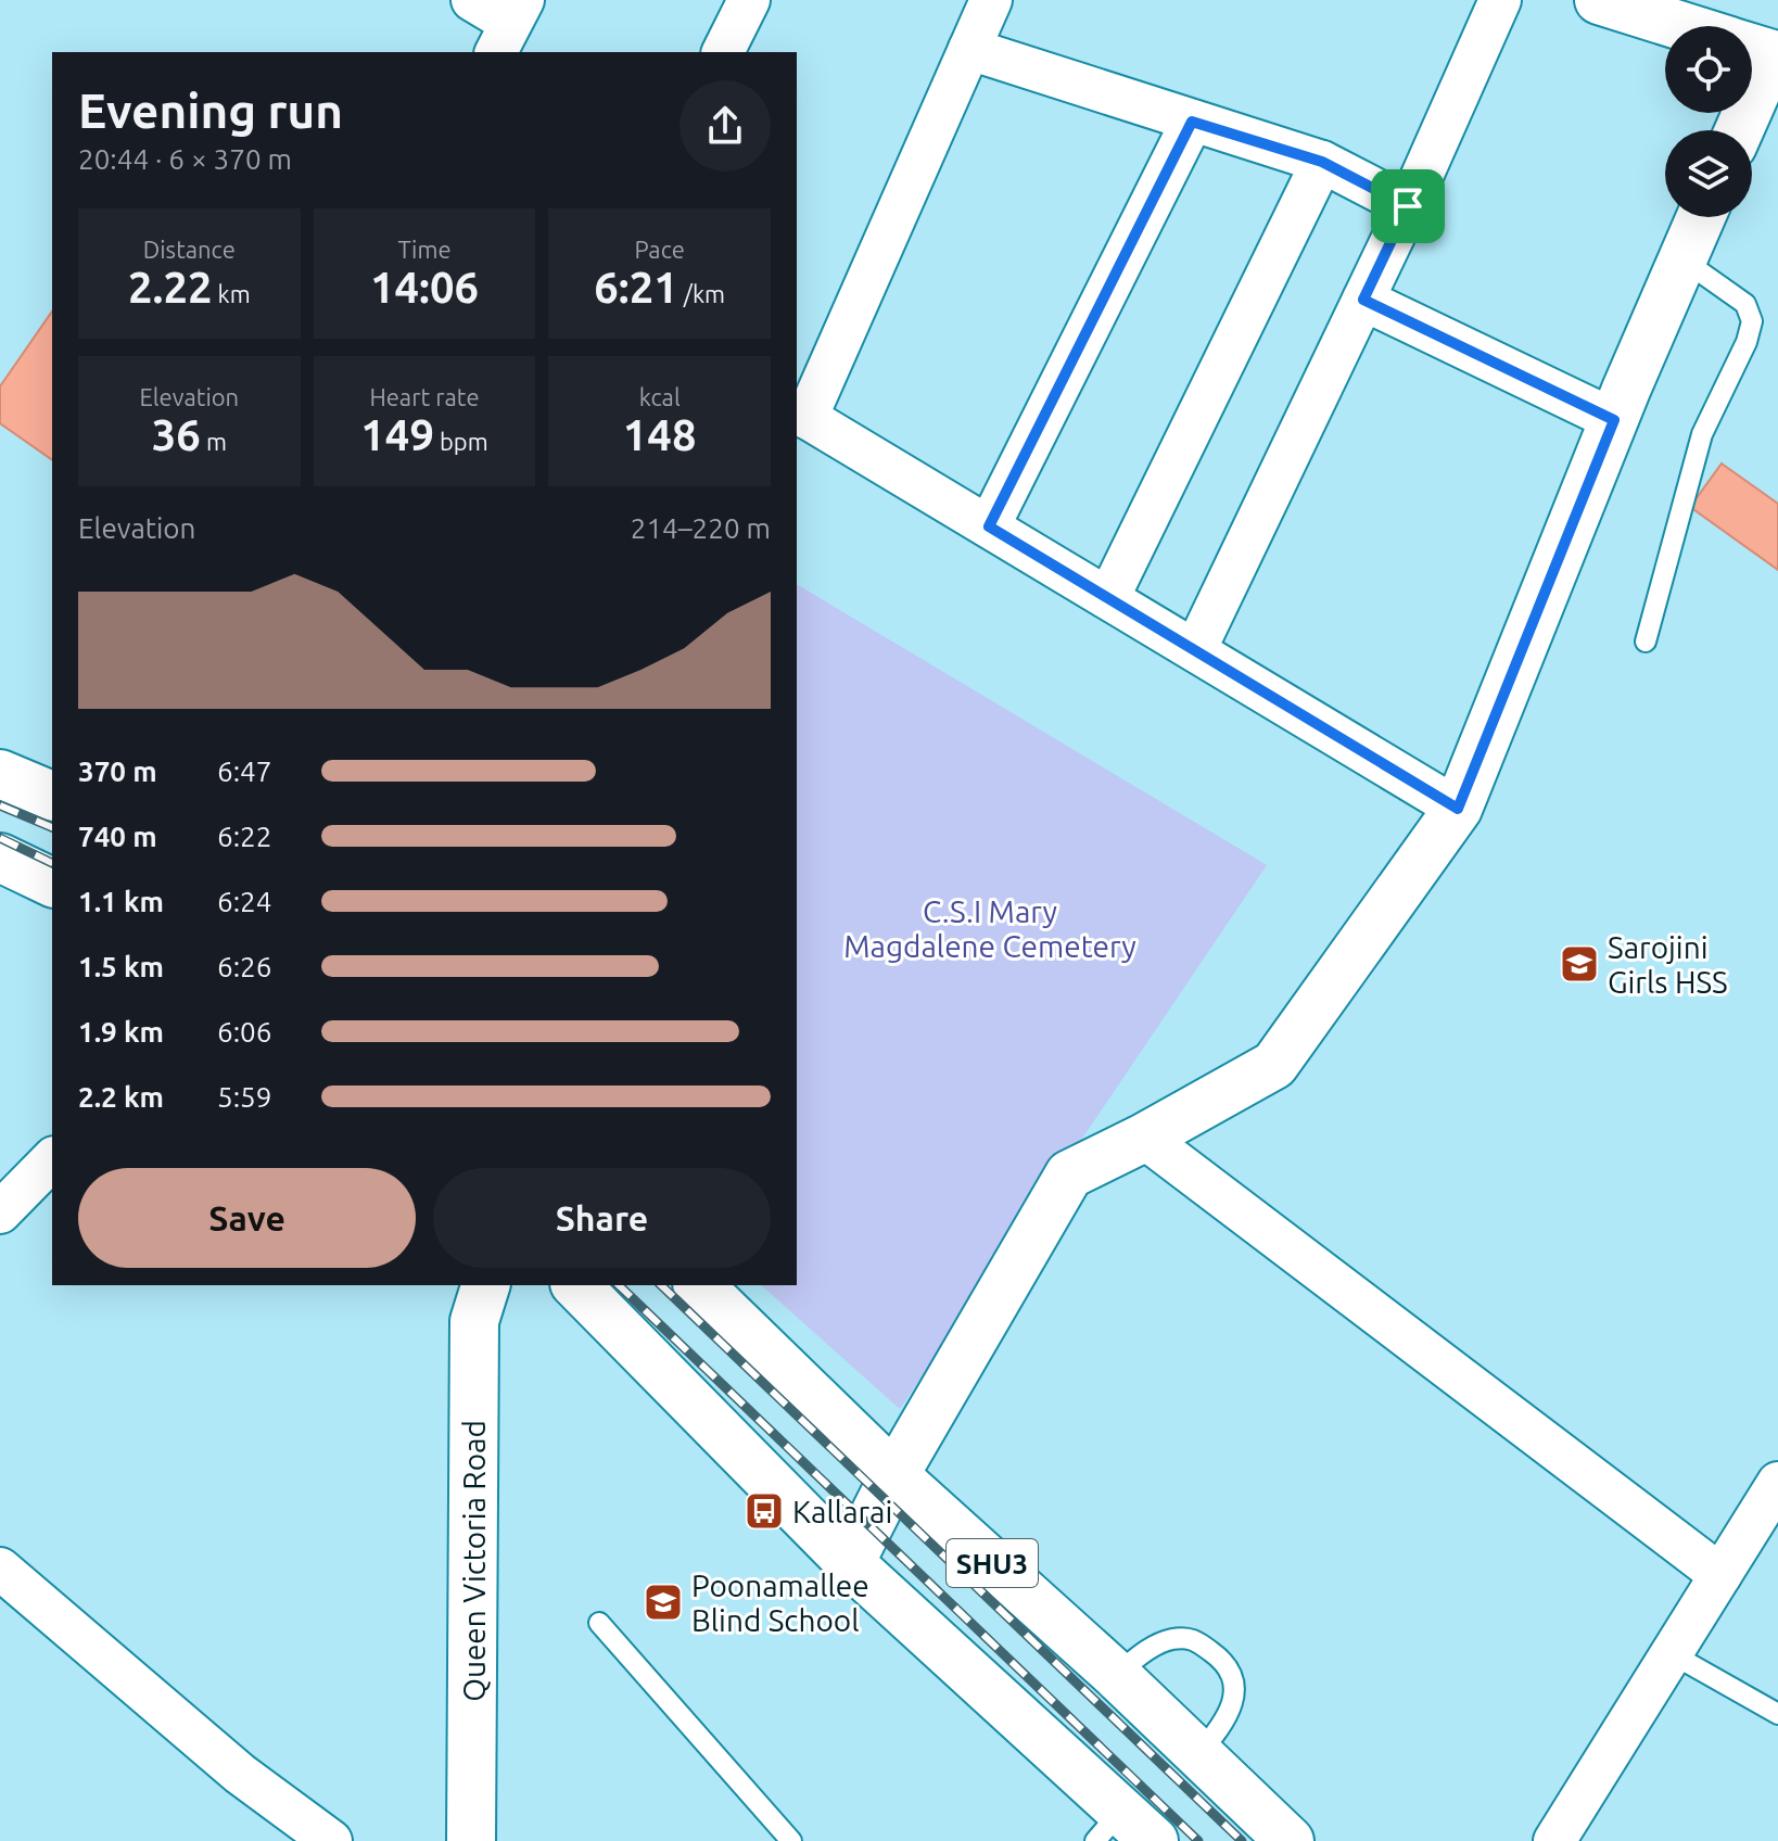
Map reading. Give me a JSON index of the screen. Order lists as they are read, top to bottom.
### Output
{
  "streets": {
    "street": ["Queen Victoria Road", "SHU3"]
  },
  "parks": ["C.S.I Mary Magdalene Cemetery"],
  "places": {
    "school or university": ["Sarojini Girls HSS", "Poonamallee Blind School"],
    "bus stop": ["Kallarai"]
  },
  "page": {
    "heading": ["Evening run", "20:44 · 6 × 370 m"],
    "stats": [
      ["Distance", "2.22 km"],
      ["Time", "14:06"],
      ["Pace", "6:21 /km"],
      ["Elevation", "36 m"],
      ["Heart rate", "149 bpm"],
      ["kcal", "148"]
    ],
    "chart": ["Elevation", "214–220 m"],
    "list": [
      {
        "name": "370 m",
        "note": "6:47"
      },
      {
        "name": "740 m",
        "note": "6:22"
      },
      {
        "name": "1.1 km",
        "note": "6:24"
      },
      {
        "name": "1.5 km",
        "note": "6:26"
      },
      {
        "name": "1.9 km",
        "note": "6:06"
      },
      {
        "name": "2.2 km",
        "note": "5:59"
      }
    ],
    "buttons": ["Save", "Share"]
  }
}
